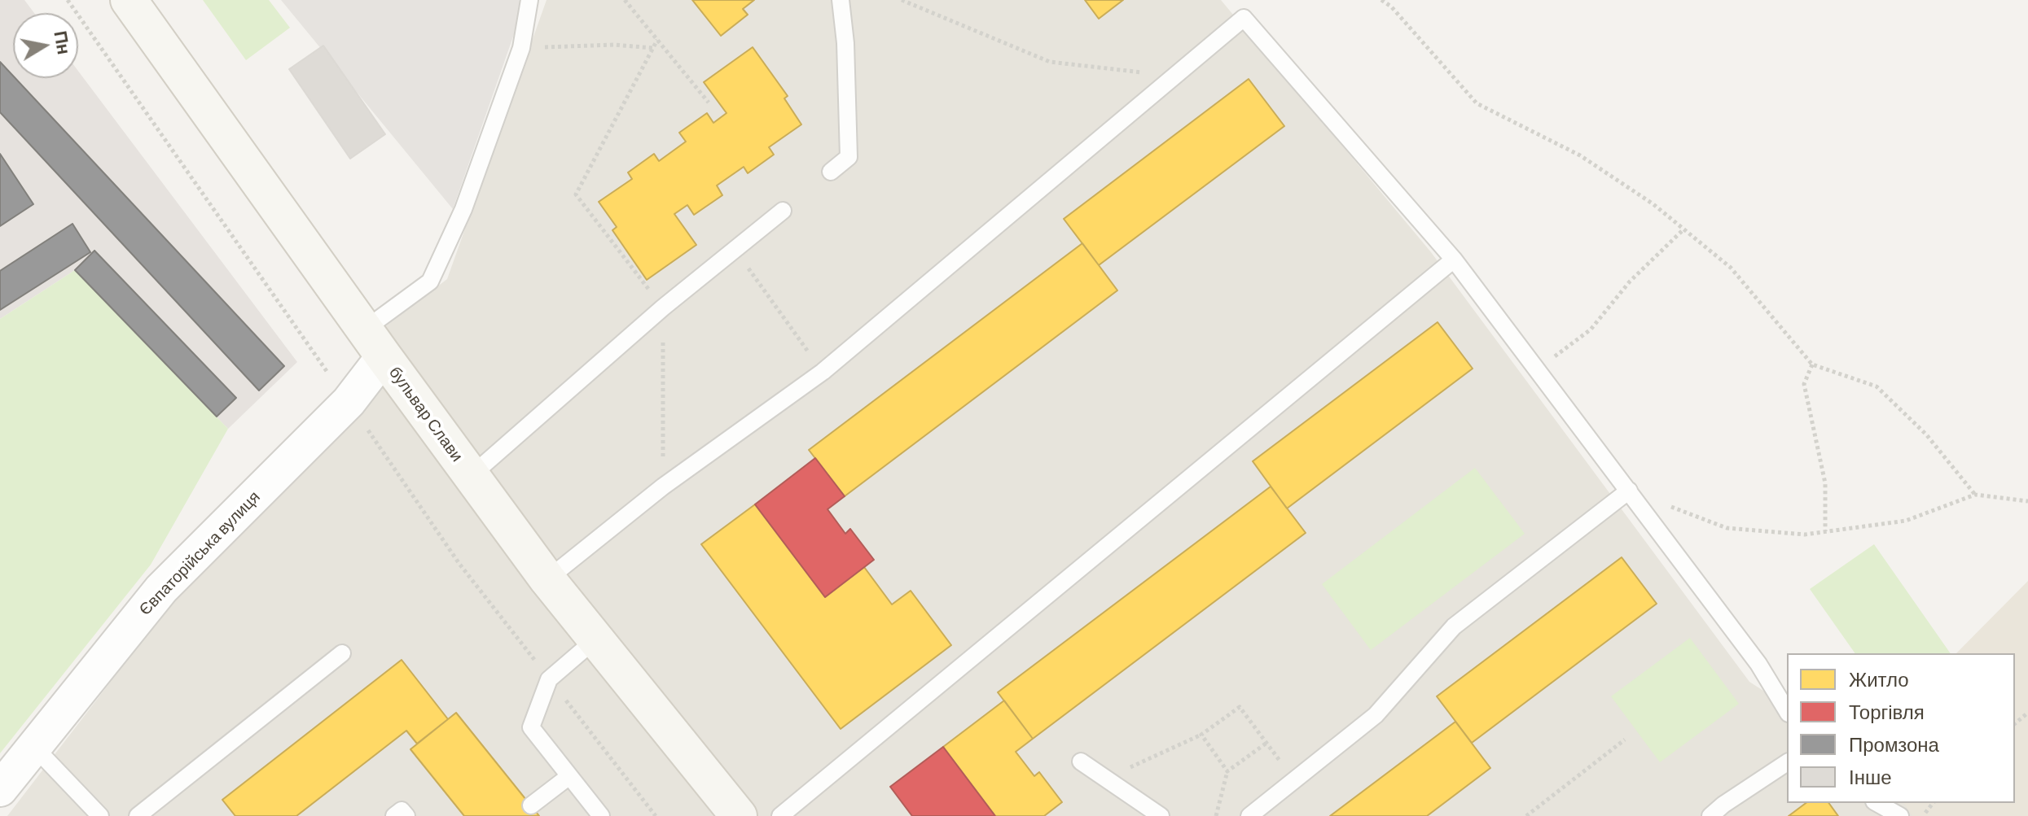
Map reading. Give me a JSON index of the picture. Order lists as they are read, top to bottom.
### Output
{
  "streets": {
    "street": ["бульвар Слави", "Євпаторійська вулиця"]
  },
  "crossings": [
    ["бульвар Слави", "Євпаторійська вулиця"]
  ],
  "legend": [
    "Житло",
    "Торгівля",
    "Промзона",
    "Інше"
  ],
  "north": "right"
}
